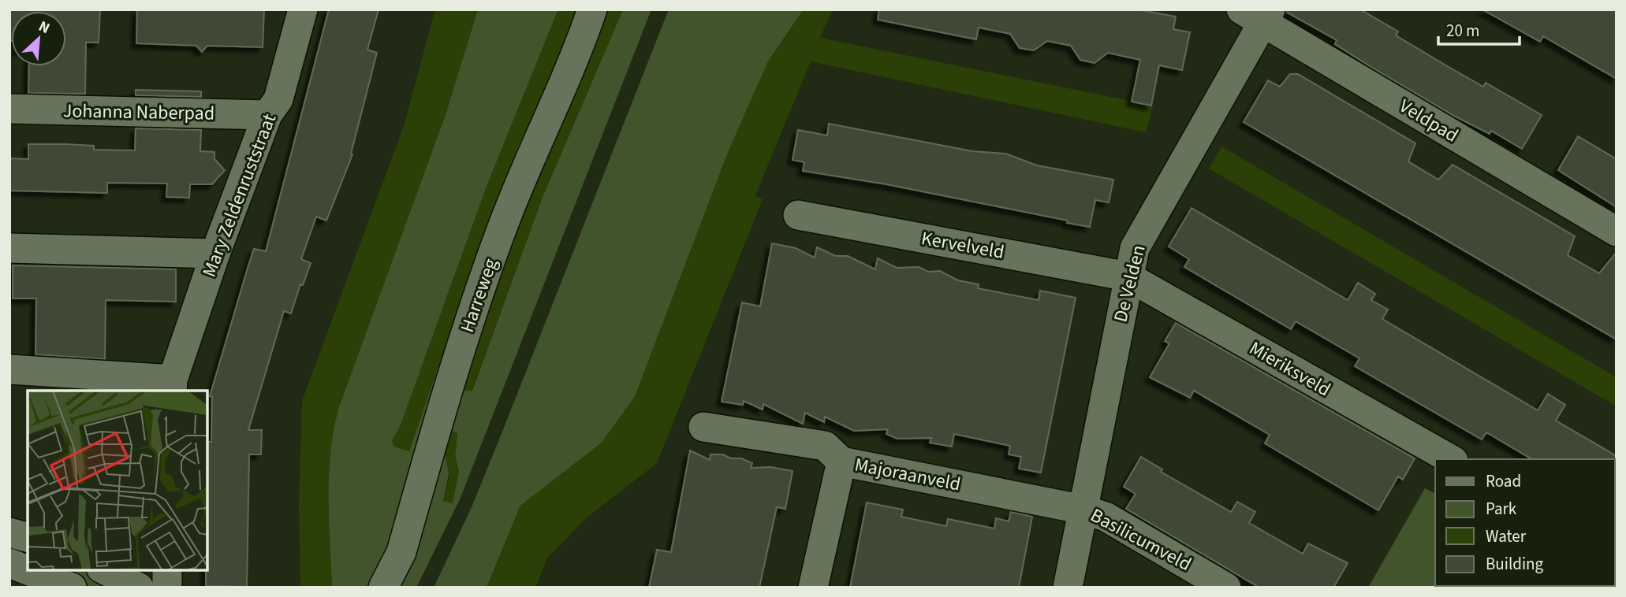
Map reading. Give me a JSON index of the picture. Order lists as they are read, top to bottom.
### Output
{
  "streets": {
    "street": [
      "Johanna Naberpad",
      "Veldpad",
      "Mary Zeldenruststraat",
      "Kervelveld",
      "De Velden",
      "Harreweg",
      "Mieriksveld",
      "Majoraanveld",
      "Basilicumveld"
    ]
  },
  "crossings": [
    ["Johanna Naberpad", "Mary Zeldenruststraat"],
    ["Veldpad", "De Velden"],
    ["Kervelveld", "De Velden"],
    ["Kervelveld", "Mieriksveld"],
    ["De Velden", "Mieriksveld"],
    ["De Velden", "Majoraanveld"],
    ["De Velden", "Basilicumveld"],
    ["Majoraanveld", "Basilicumveld"]
  ],
  "legend": [
    "Road",
    "Park",
    "Water",
    "Building"
  ],
  "scale_bar": "20 m",
  "north": "top right"
}
